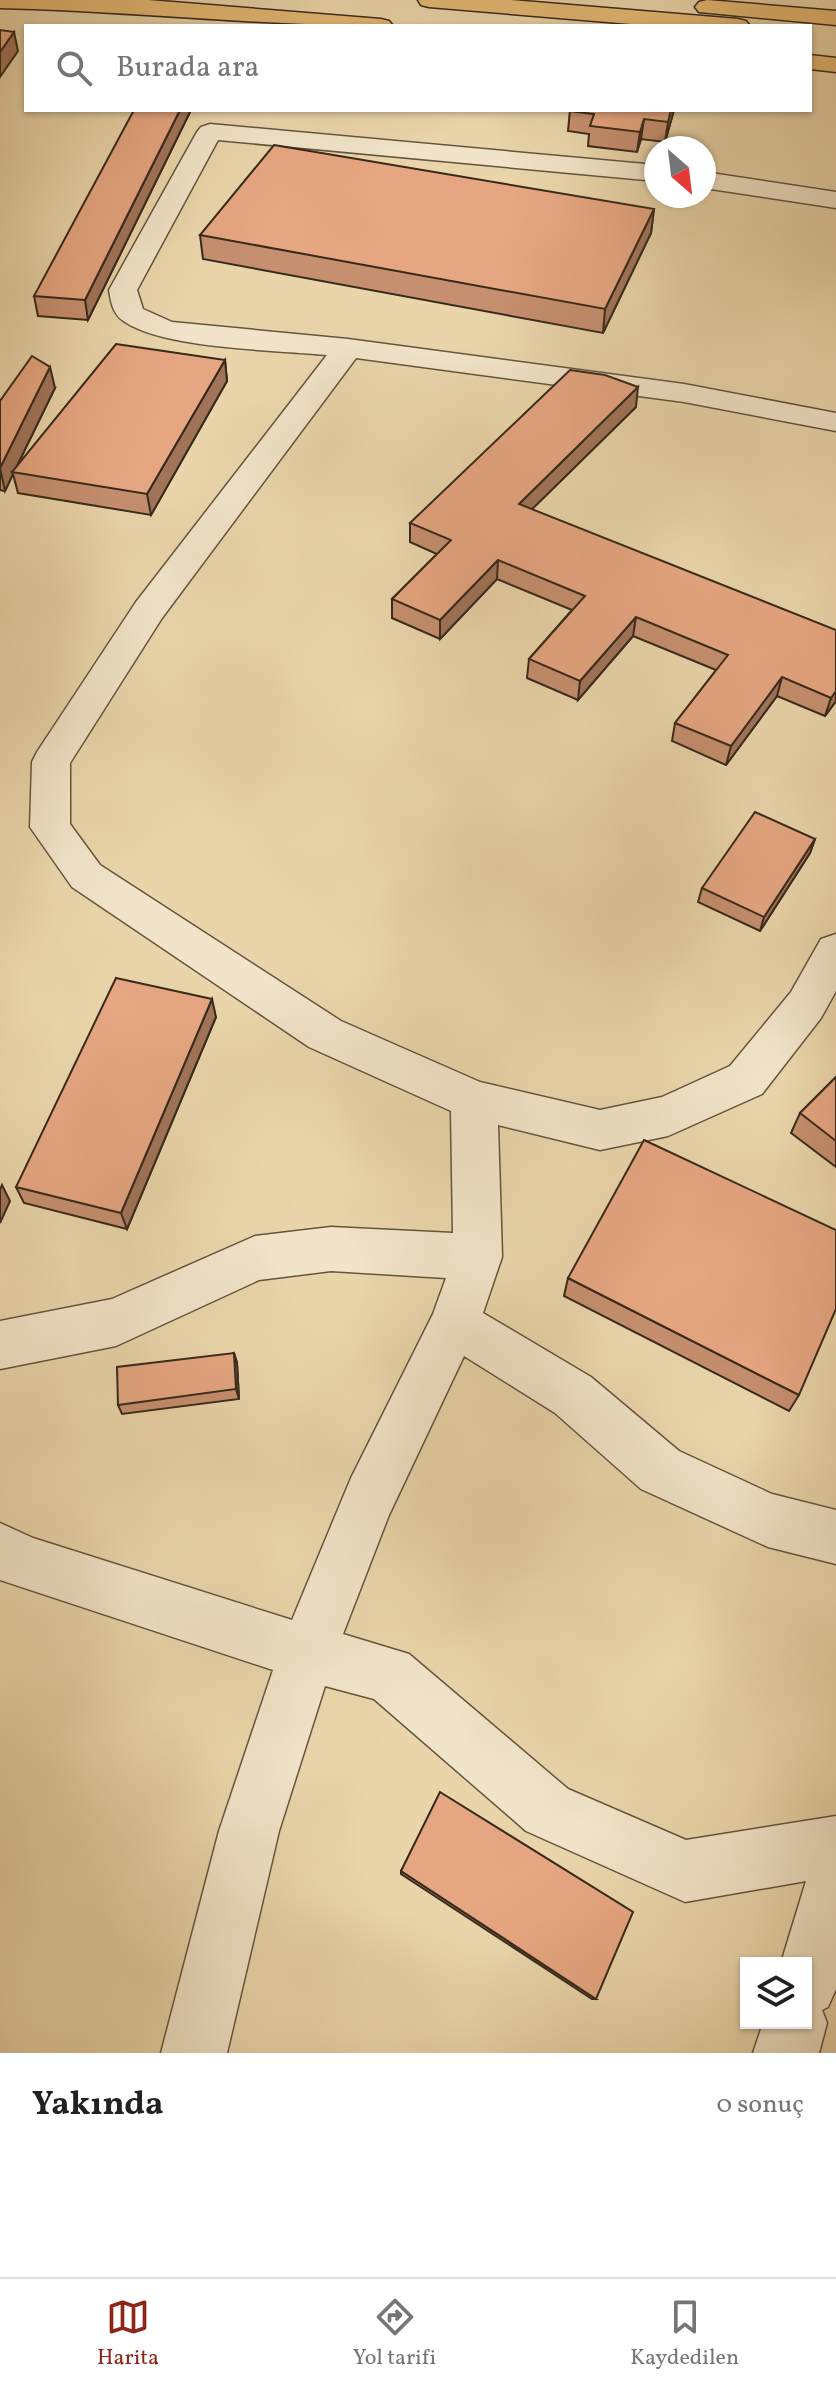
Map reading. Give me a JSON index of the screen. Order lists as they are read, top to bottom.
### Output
{
  "north": "bottom right",
  "page": {
    "search": "Burada ara",
    "heading": ["Yakında", "0 sonuç"],
    "nav": ["Harita", "Yol tarifi", "Kaydedilen"]
  }
}
